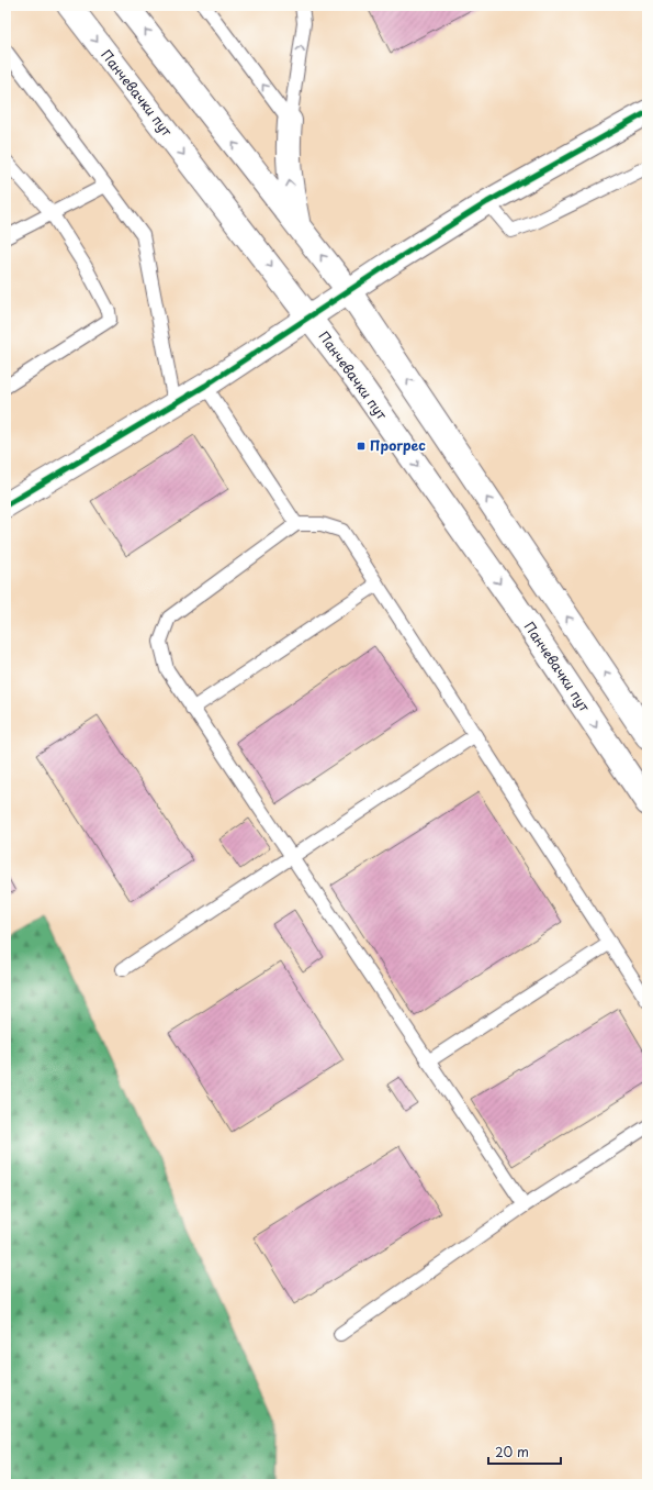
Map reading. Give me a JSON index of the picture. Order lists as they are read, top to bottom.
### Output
{
  "streets": {
    "main road": ["Панчевачки пут"]
  },
  "places": {
    "transit": ["Прогрес"]
  },
  "scale_bar": "20 m"
}
